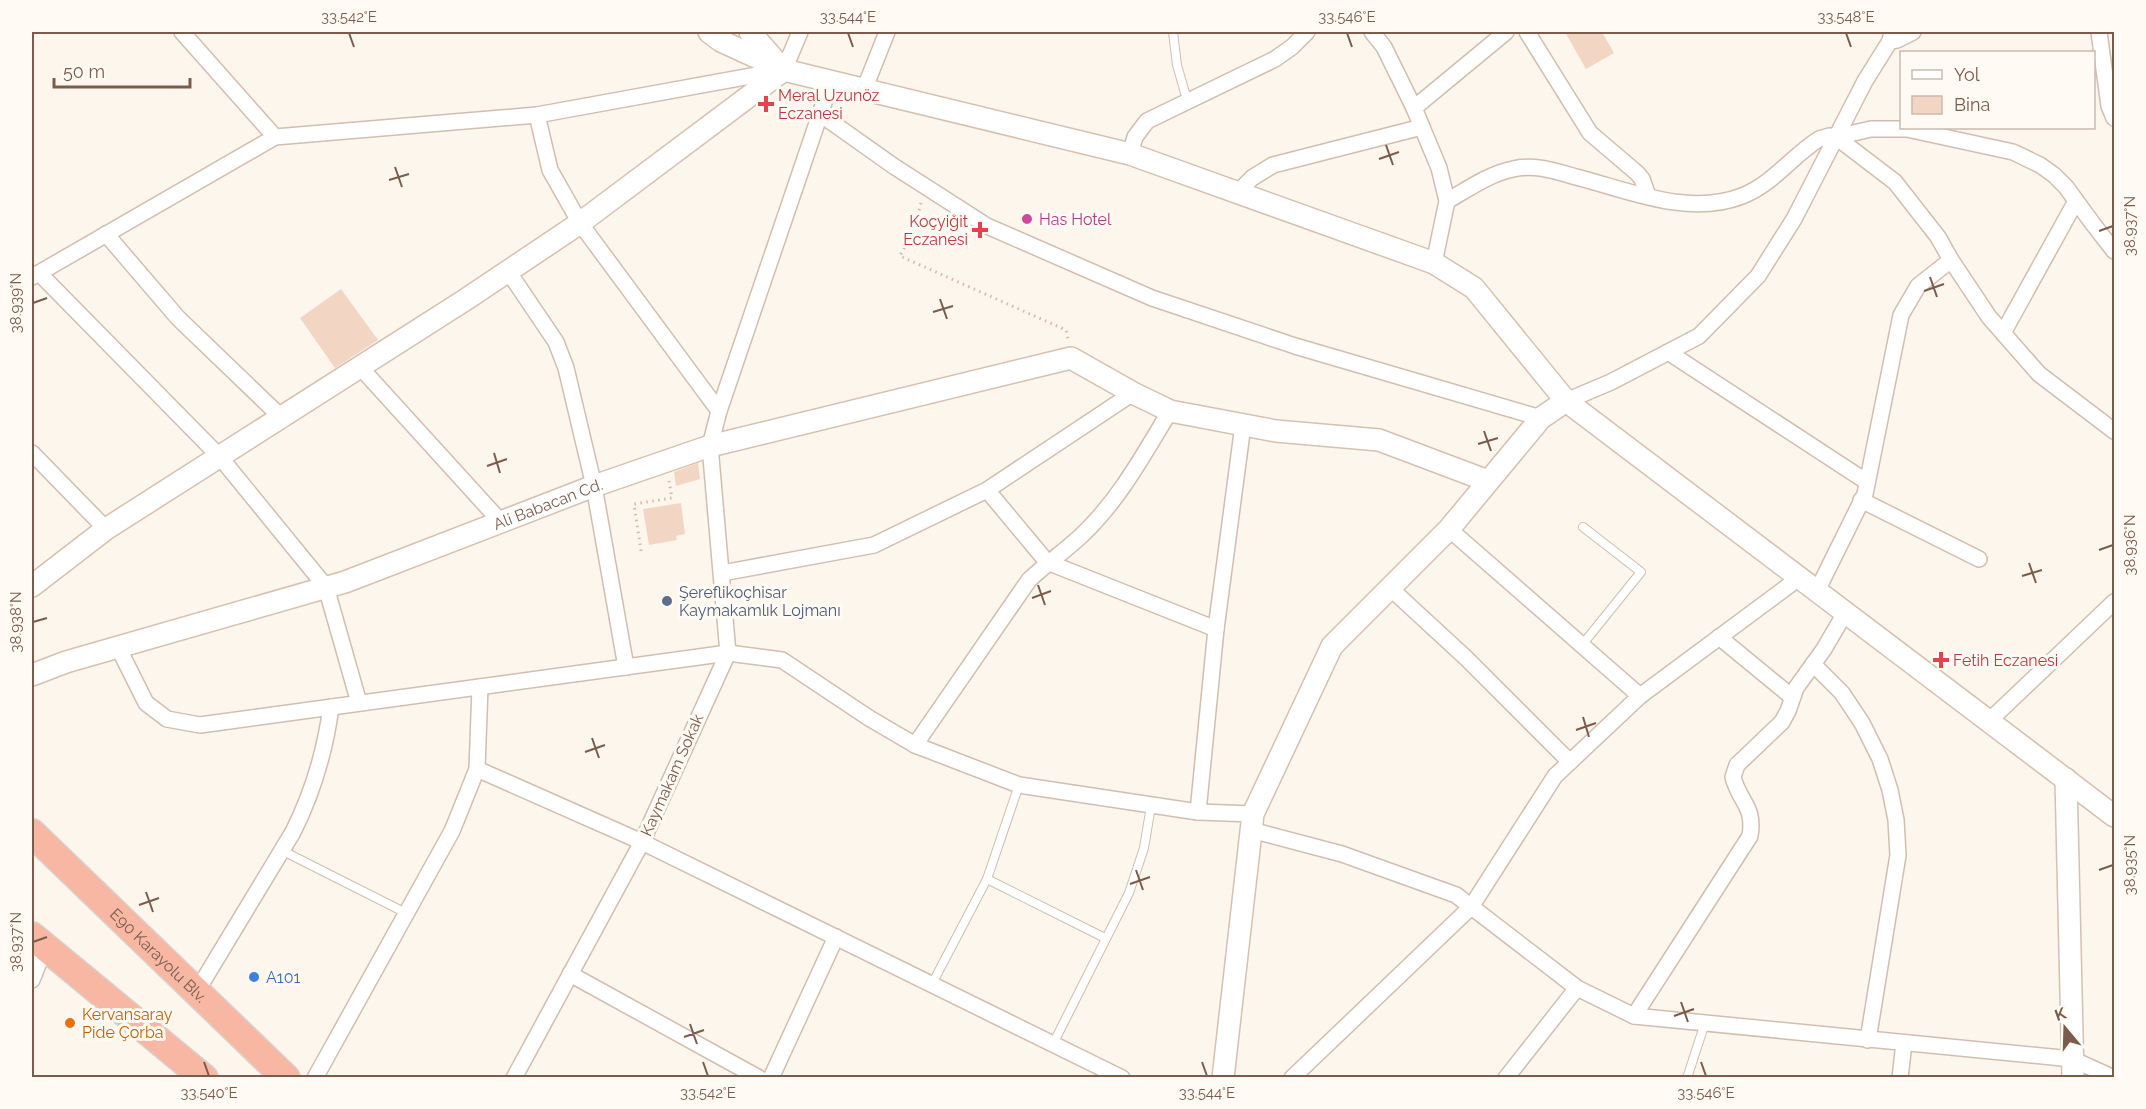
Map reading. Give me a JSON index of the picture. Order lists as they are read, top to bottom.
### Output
{
  "streets": {
    "highway": ["E90 Karayolu Blv."],
    "main road": ["Ali Babacan Cd."],
    "street": ["Kaymakam Sokak"]
  },
  "crossings": [
    ["Ali Babacan Cd.", "Kaymakam Sokak"]
  ],
  "places": {
    "health": ["Meral Uzunöz Eczanesi", "Koçyiğit Eczanesi", "Fetih Eczanesi"],
    "other": [
      "Has Hotel",
      "Şereflikoçhisar Kaymakamlık Lojmanı",
      "A101",
      "Kervansaray Pide Çorba"
    ]
  },
  "legend": ["Yol", "Bina"],
  "scale_bar": "50 m",
  "north": "top",
  "coordinates": [
    "33.542°E",
    "33.544°E",
    "33.546°E",
    "33.548°E",
    "38.937°N",
    "38.939°N",
    "38.936°N",
    "38.938°N",
    "38.935°N",
    "33.540°E"
  ]
}
